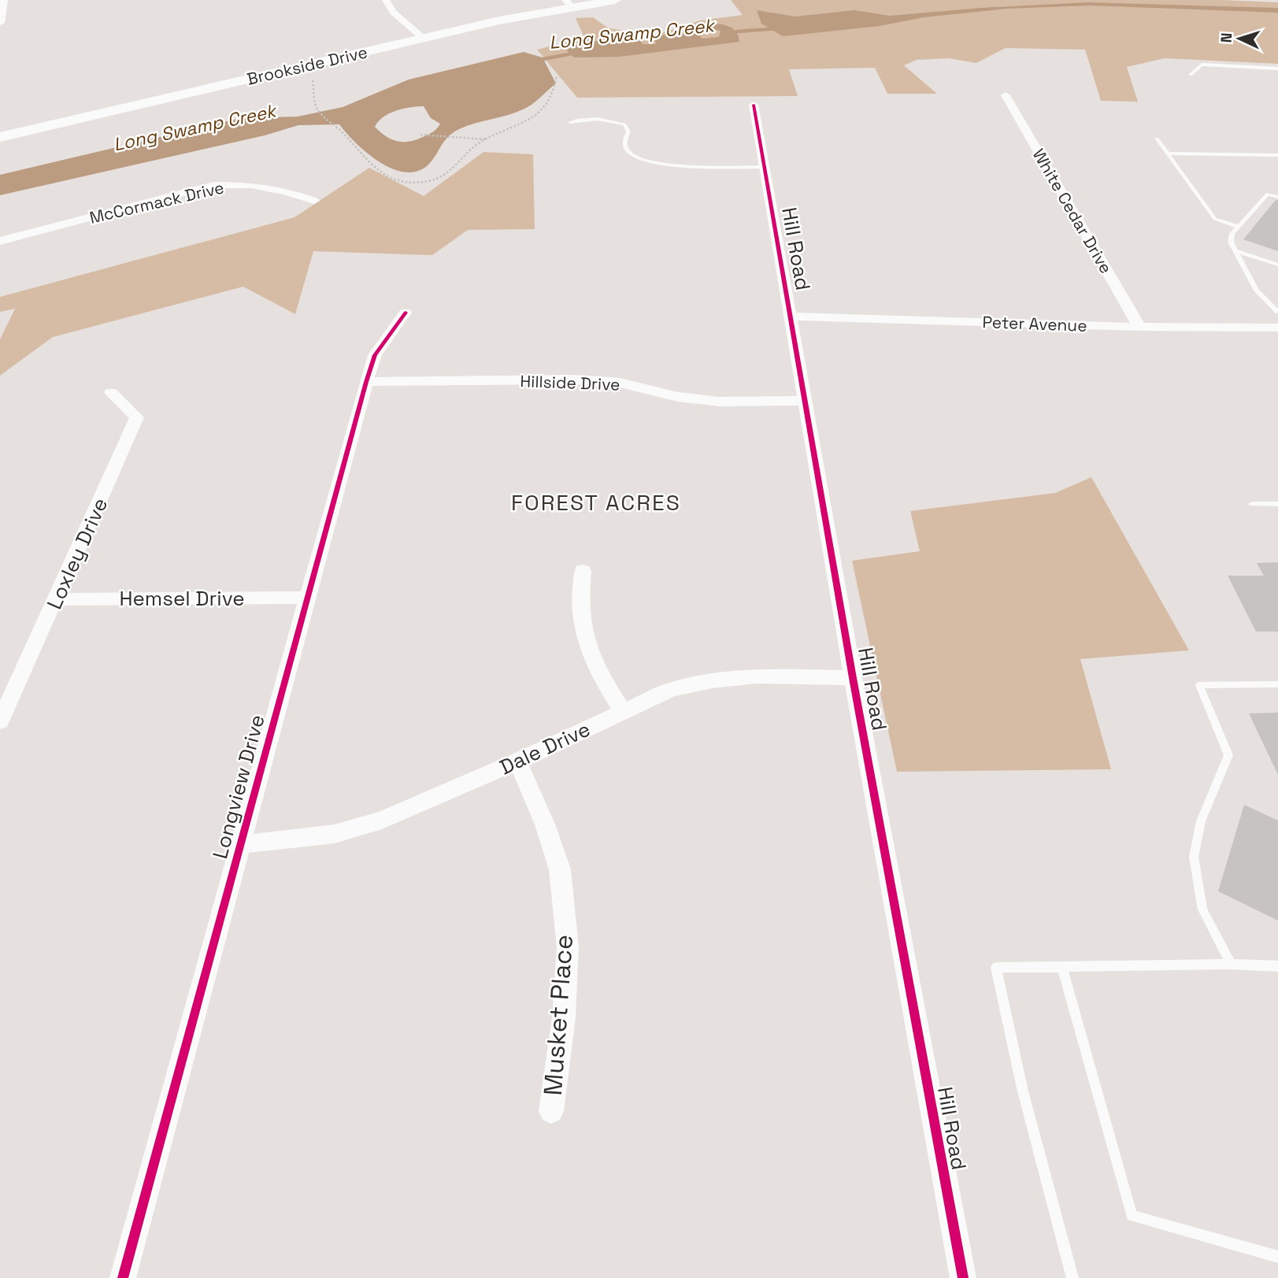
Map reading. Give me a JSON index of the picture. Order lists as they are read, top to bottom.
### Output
{
  "streets": {
    "street": [
      "Brookside Drive",
      "McCormack Drive",
      "White Cedar Drive",
      "Hill Road",
      "Peter Avenue",
      "Hillside Drive",
      "Loxley Drive",
      "Hemsel Drive",
      "Dale Drive",
      "Longview Drive",
      "Musket Place"
    ]
  },
  "crossings": [
    ["White Cedar Drive", "Peter Avenue"],
    ["Hill Road", "Peter Avenue"],
    ["Hill Road", "Hillside Drive"],
    ["Hill Road", "Dale Drive"],
    ["Hillside Drive", "Longview Drive"],
    ["Loxley Drive", "Hemsel Drive"],
    ["Hemsel Drive", "Longview Drive"],
    ["Dale Drive", "Longview Drive"],
    ["Dale Drive", "Musket Place"]
  ],
  "districts": ["FOREST ACRES"],
  "water": ["Long Swamp Creek"],
  "north": "left"
}
